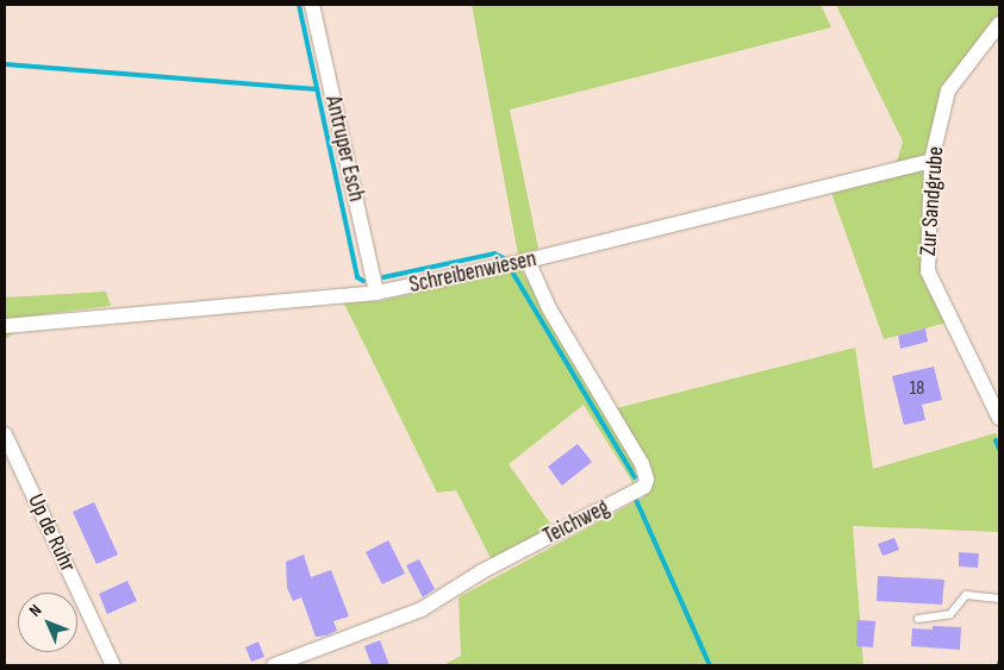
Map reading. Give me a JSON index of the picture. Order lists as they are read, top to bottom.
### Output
{
  "streets": {
    "street": [
      "Antruper Esch",
      "Zur Sandgrube",
      "Schreibenwiesen",
      "Teichweg",
      "Up de Ruhr"
    ]
  },
  "crossings": [
    ["Antruper Esch", "Schreibenwiesen"],
    ["Zur Sandgrube", "Schreibenwiesen"],
    ["Schreibenwiesen", "Teichweg"]
  ],
  "house_numbers": ["18"],
  "north": "top left"
}
